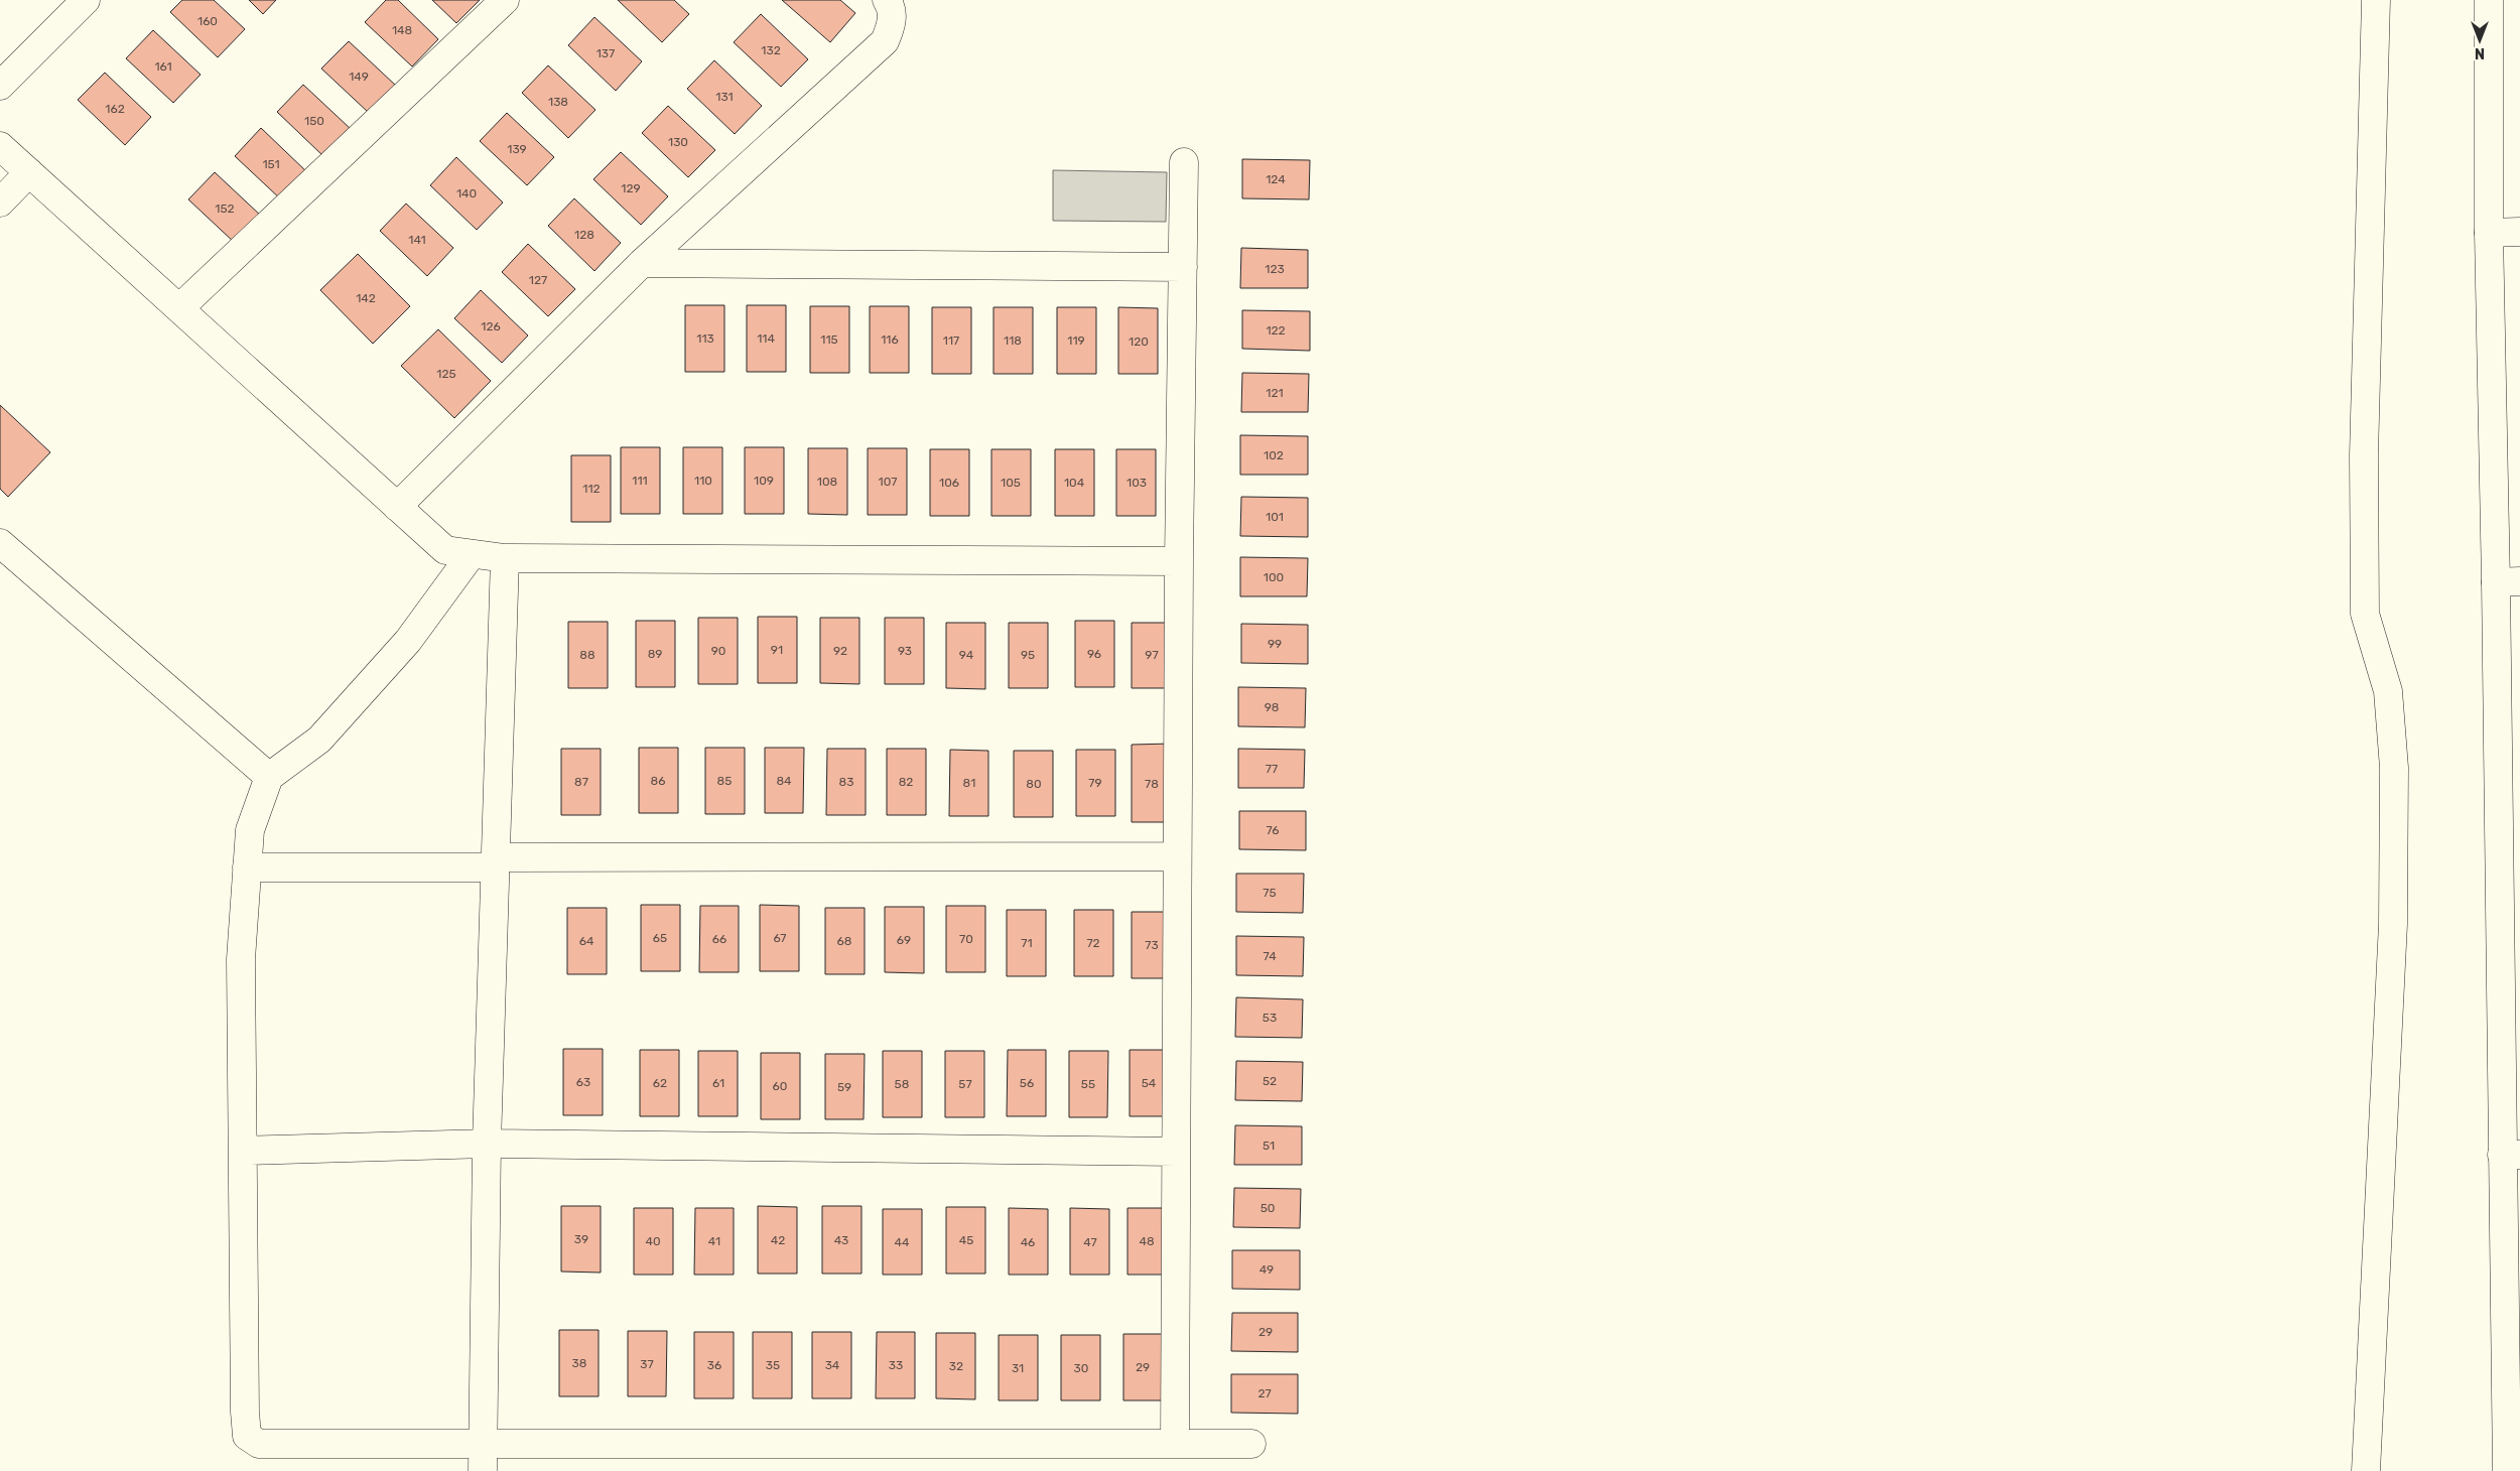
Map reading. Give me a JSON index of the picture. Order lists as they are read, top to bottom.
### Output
{
  "house_numbers": [
    "160",
    "148",
    "132",
    "137",
    "161",
    "149",
    "131",
    "138",
    "162",
    "150",
    "130",
    "139",
    "151",
    "124",
    "129",
    "140",
    "152",
    "128",
    "141",
    "123",
    "127",
    "142",
    "126",
    "122",
    "113",
    "114",
    "115",
    "116",
    "117",
    "118",
    "119",
    "120",
    "125",
    "121",
    "102",
    "111",
    "110",
    "109",
    "108",
    "107",
    "106",
    "105",
    "104",
    "103",
    "112",
    "101",
    "100",
    "99",
    "91",
    "90",
    "92",
    "93",
    "89",
    "96",
    "88",
    "94",
    "95",
    "97",
    "98",
    "77",
    "86",
    "85",
    "84",
    "87",
    "83",
    "82",
    "81",
    "79",
    "80",
    "78",
    "76",
    "75",
    "65",
    "67",
    "66",
    "70",
    "69",
    "64",
    "68",
    "71",
    "72",
    "73",
    "74",
    "53",
    "52",
    "63",
    "62",
    "61",
    "56",
    "54",
    "58",
    "57",
    "55",
    "60",
    "59",
    "51",
    "50",
    "39",
    "42",
    "43",
    "45",
    "40",
    "41",
    "48",
    "44",
    "46",
    "47",
    "49",
    "29",
    "38",
    "37",
    "36",
    "35",
    "34",
    "33",
    "32",
    "29",
    "31",
    "30",
    "27"
  ],
  "north": "bottom"
}
